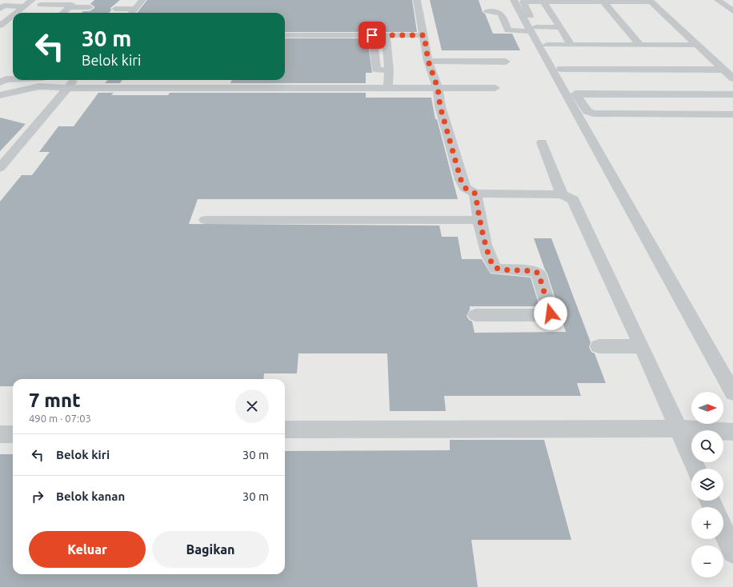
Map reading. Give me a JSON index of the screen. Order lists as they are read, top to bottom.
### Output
{
  "north": "right",
  "page": {
    "turn": ["30 m", "Belok kiri"],
    "heading": ["7 mnt", "490 m · 07:03"],
    "map_buttons": ["+", "−"],
    "list": [
      {
        "name": "Belok kiri",
        "value": "30 m"
      },
      {
        "name": "Belok kanan",
        "value": "30 m"
      }
    ],
    "buttons": ["Keluar", "Bagikan"]
  }
}
